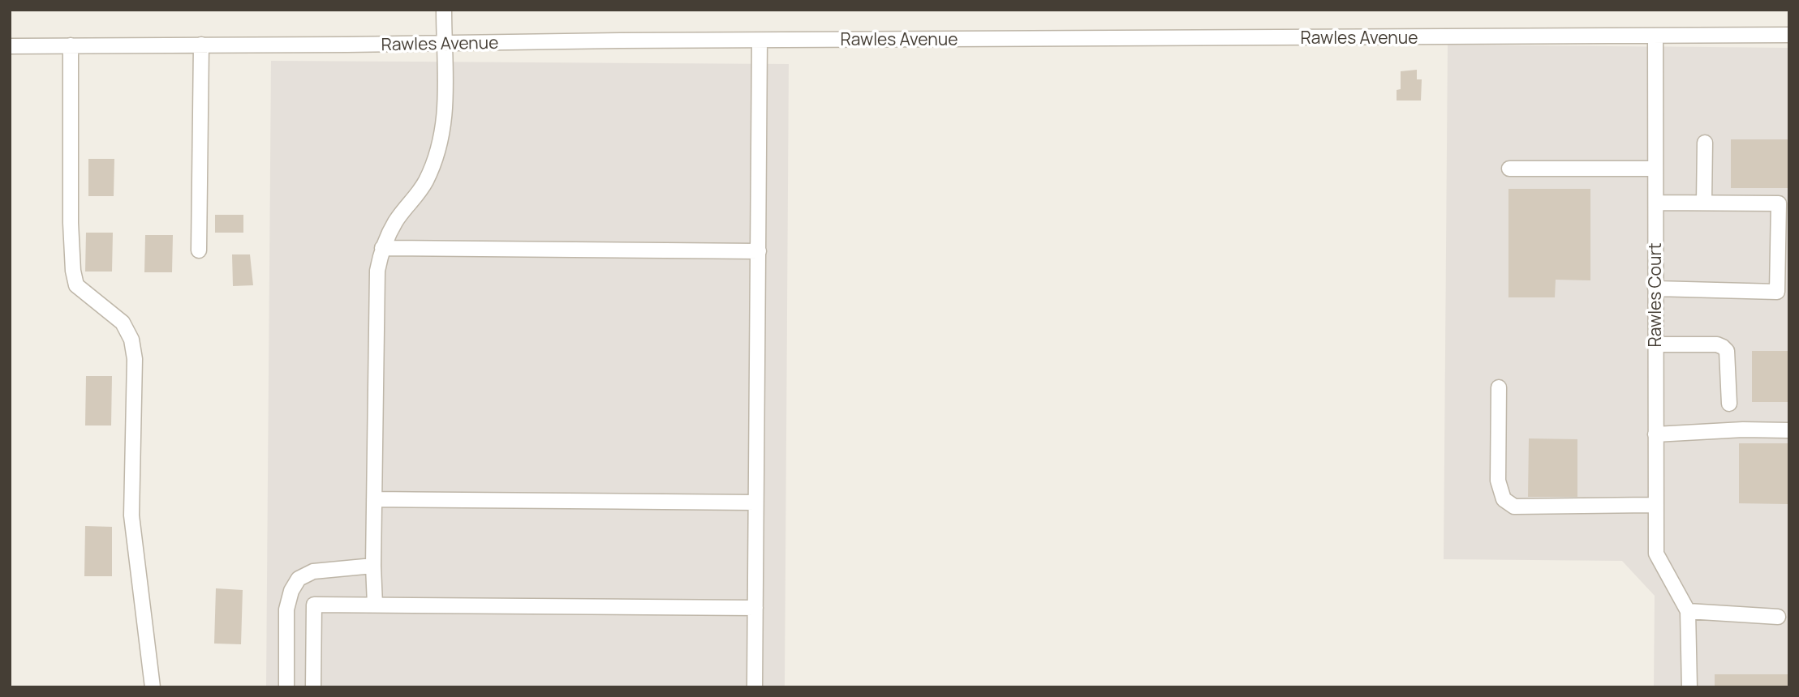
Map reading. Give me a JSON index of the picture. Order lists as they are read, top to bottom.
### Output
{
  "streets": {
    "street": ["Rawles Avenue", "Rawles Court"]
  },
  "crossings": [
    ["Rawles Avenue", "Rawles Court"]
  ]
}
